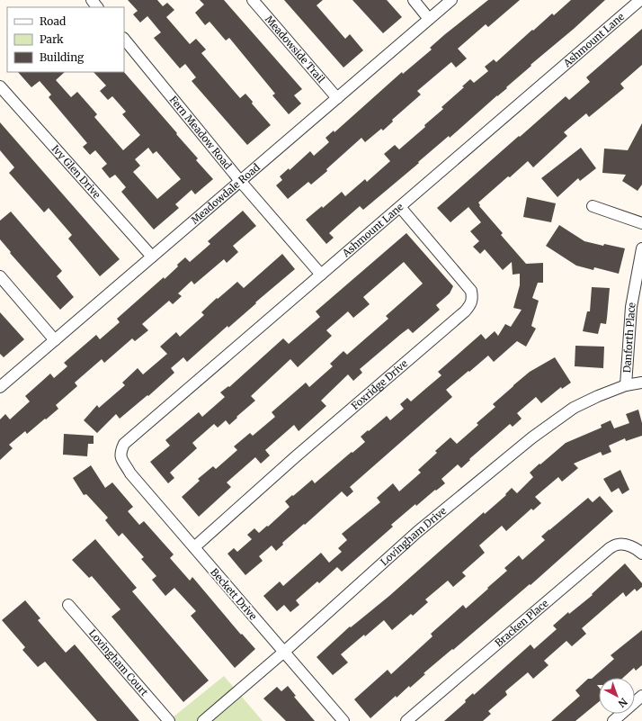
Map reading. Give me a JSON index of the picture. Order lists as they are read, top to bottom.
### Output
{
  "streets": {
    "street": [
      "Ashmount Lane",
      "Meadowside Trail",
      "Fern Meadow Road",
      "Ivy Glen Drive",
      "Meadowdale Road",
      "Danforth Place",
      "Foxridge Drive",
      "Lovingham Drive",
      "Beckett Drive",
      "Bracken Place",
      "Lovingham Court"
    ]
  },
  "crossings": [
    ["Ashmount Lane", "Fern Meadow Road"],
    ["Ashmount Lane", "Foxridge Drive"],
    ["Ashmount Lane", "Beckett Drive"],
    ["Meadowside Trail", "Meadowdale Road"],
    ["Fern Meadow Road", "Meadowdale Road"],
    ["Ivy Glen Drive", "Meadowdale Road"],
    ["Danforth Place", "Lovingham Drive"],
    ["Foxridge Drive", "Beckett Drive"],
    ["Lovingham Drive", "Beckett Drive"]
  ],
  "legend": ["Road", "Park", "Building"],
  "north": "bottom right"
}
